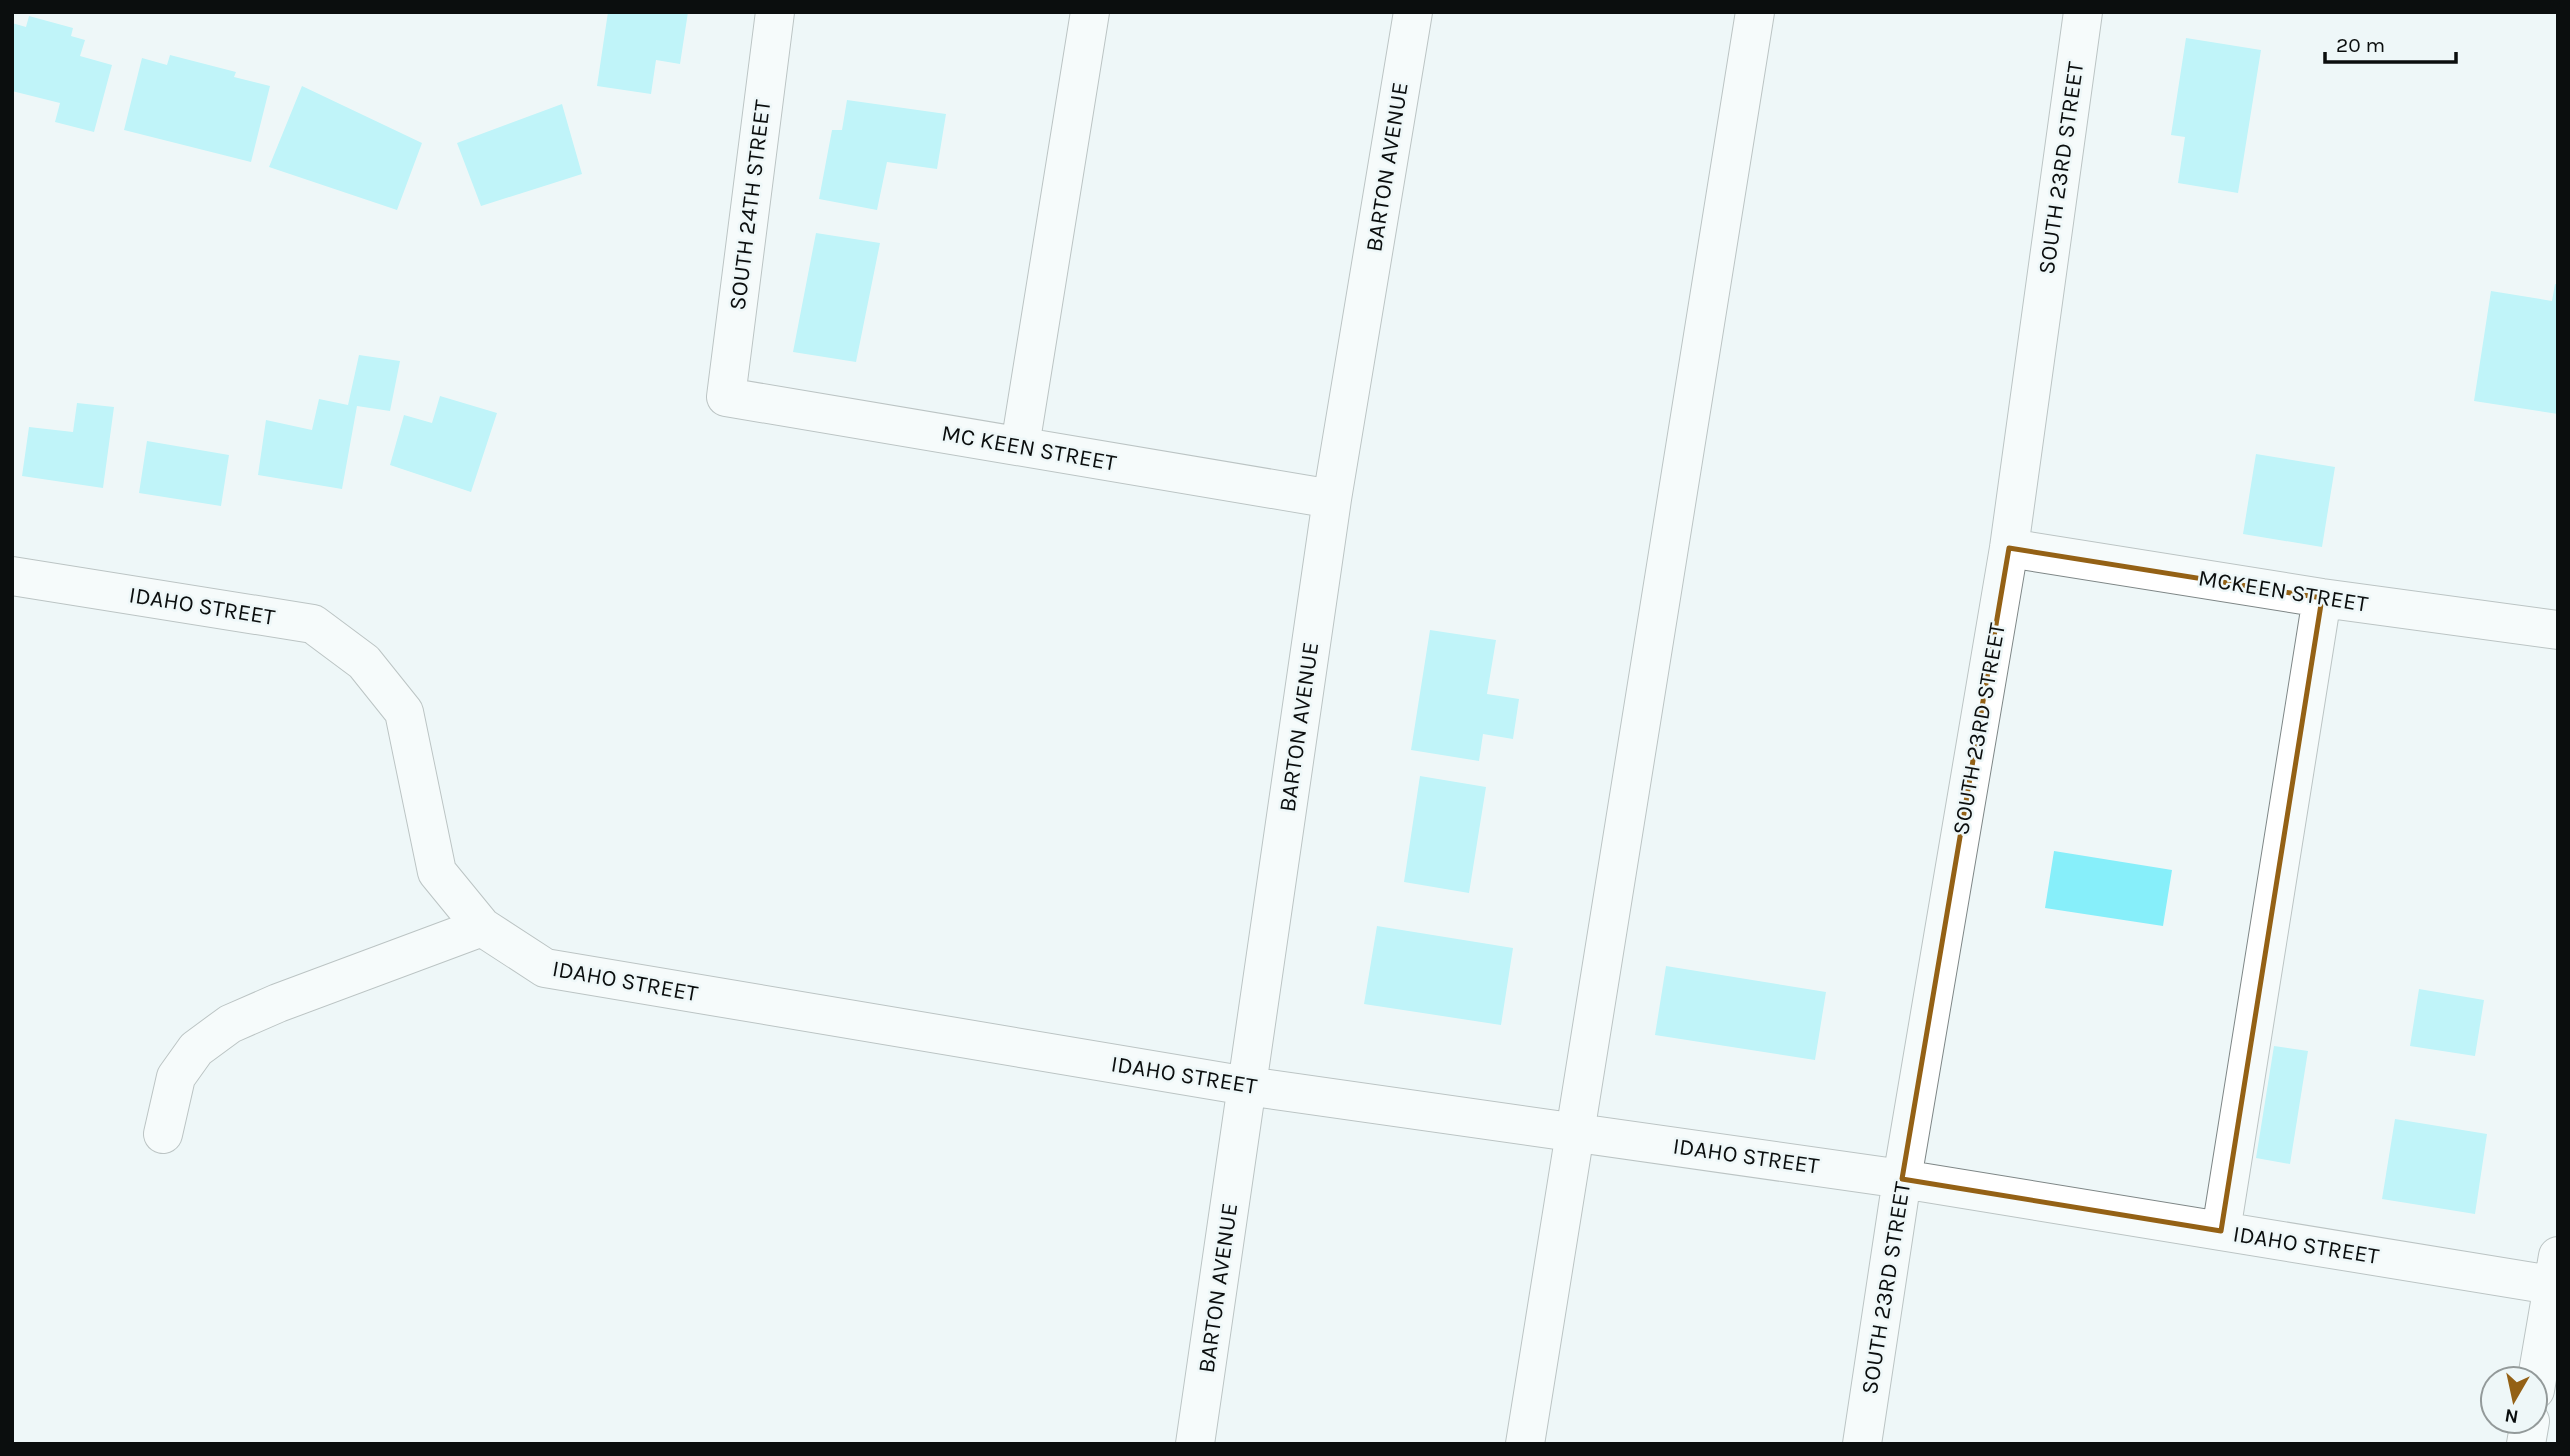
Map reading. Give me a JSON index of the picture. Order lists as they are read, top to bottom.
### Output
{
  "streets": {
    "street": [
      "BARTON AVENUE",
      "SOUTH 23RD STREET",
      "SOUTH 24TH STREET",
      "MC KEEN STREET",
      "MCKEEN STREET",
      "IDAHO STREET"
    ]
  },
  "crossings": [
    ["BARTON AVENUE", "MC KEEN STREET"],
    ["BARTON AVENUE", "IDAHO STREET"],
    ["SOUTH 23RD STREET", "MCKEEN STREET"],
    ["SOUTH 23RD STREET", "IDAHO STREET"],
    ["SOUTH 24TH STREET", "MC KEEN STREET"]
  ],
  "scale_bar": "20 m",
  "north": "bottom"
}
